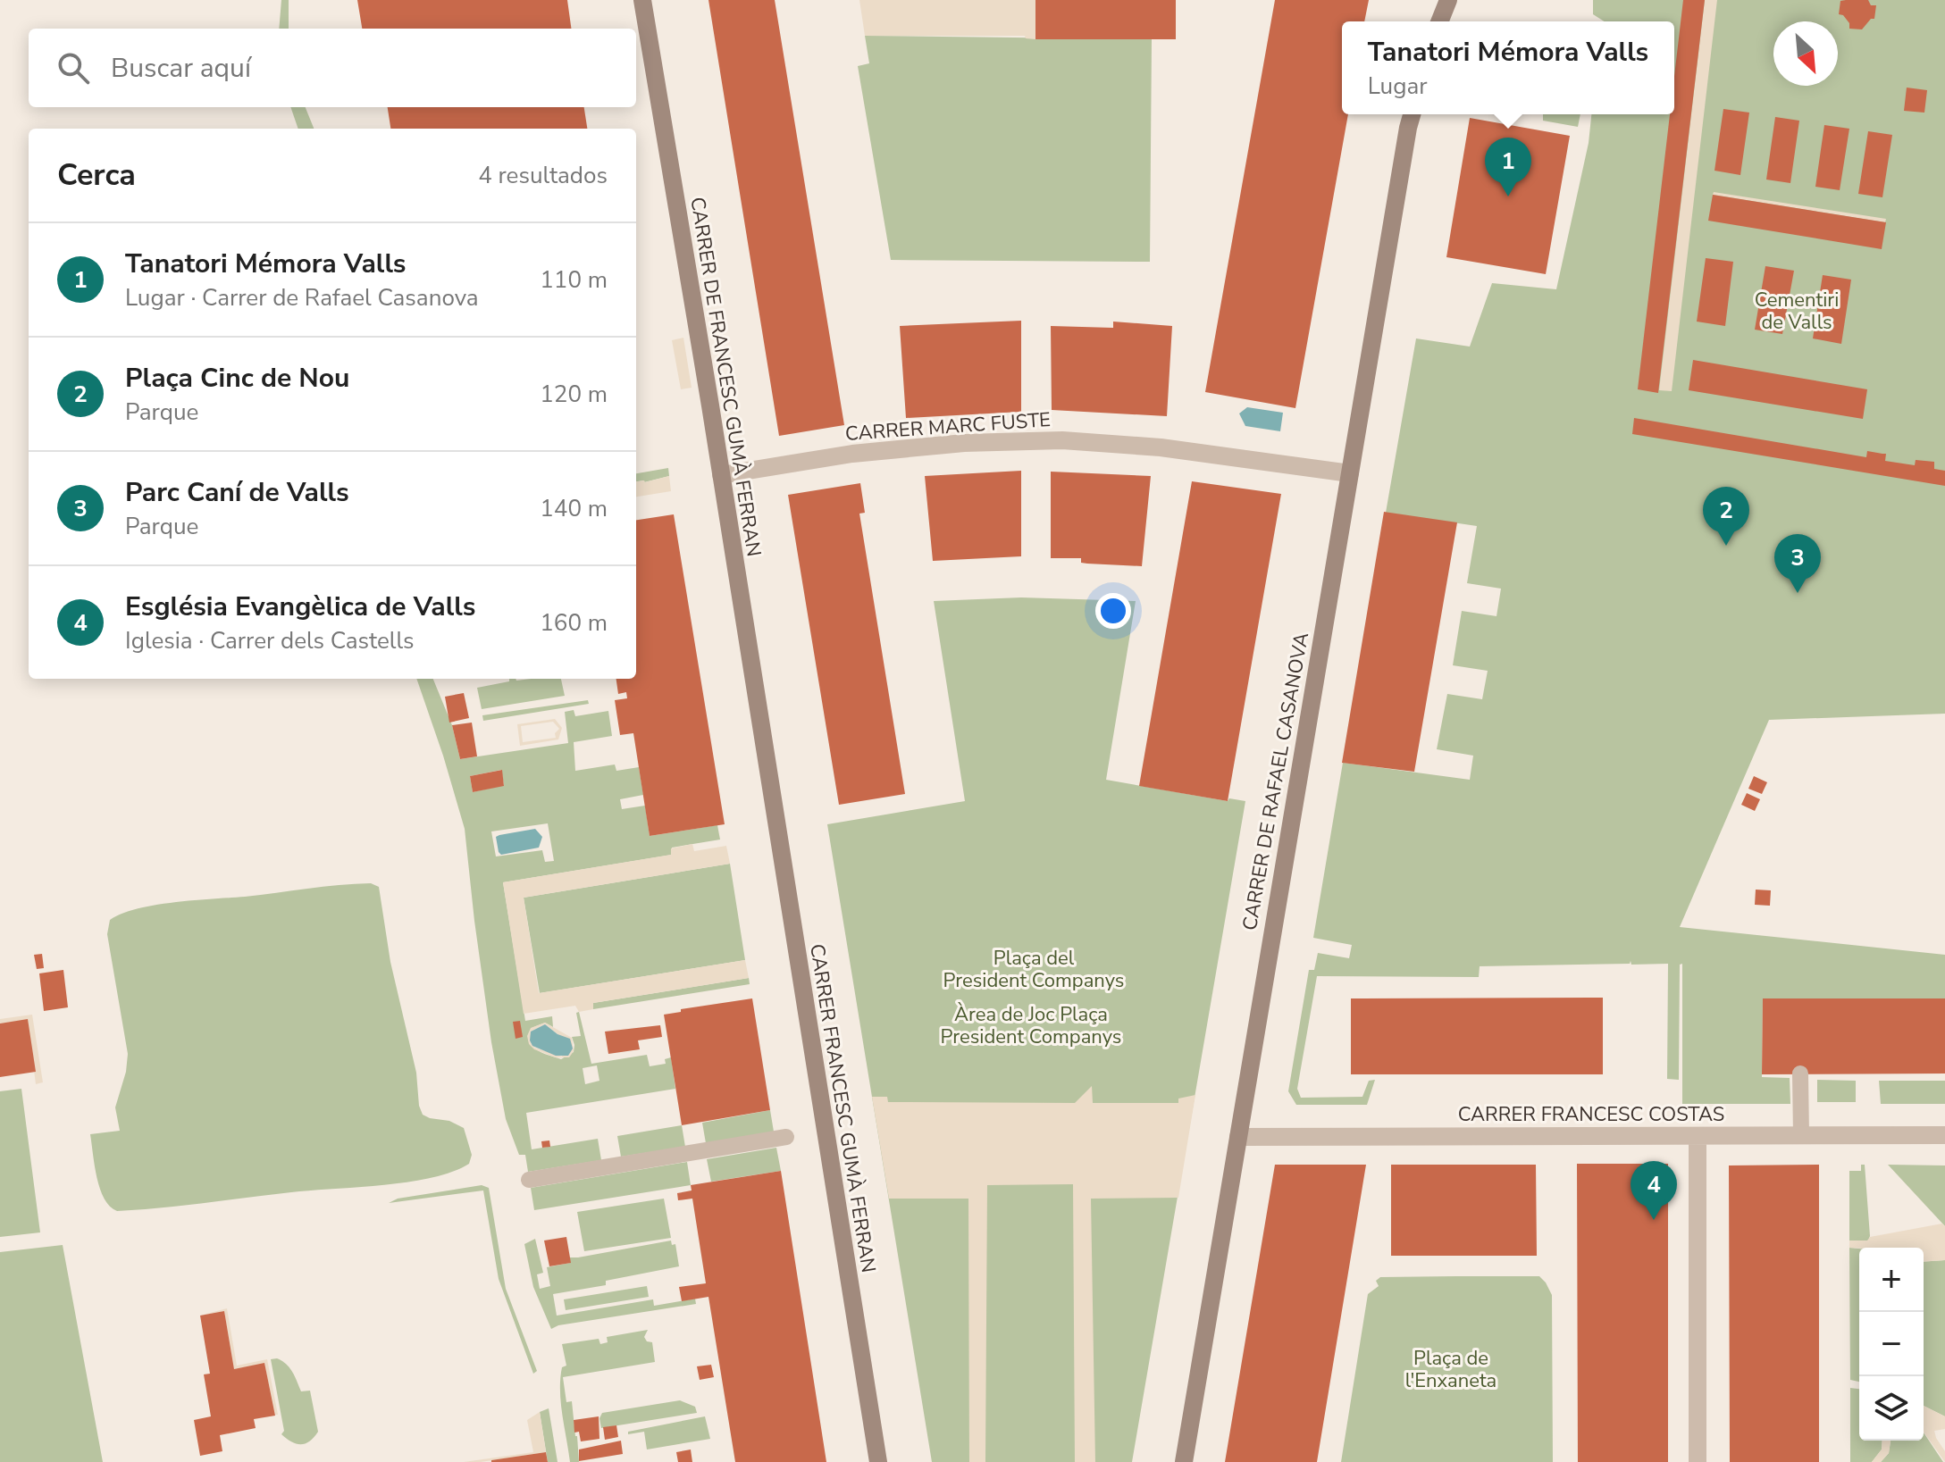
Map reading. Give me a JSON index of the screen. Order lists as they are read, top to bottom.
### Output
{
  "streets": {
    "street": [
      "CARRER DE FRANCESC GUMÀ FERRAN",
      "CARRER MARC FUSTE",
      "CARRER DE RAFAEL CASANOVA",
      "CARRER FRANCESC GUMÀ FERRAN",
      "CARRER FRANCESC COSTAS"
    ]
  },
  "crossings": [
    ["CARRER DE FRANCESC GUMÀ FERRAN", "CARRER MARC FUSTE"],
    ["CARRER DE FRANCESC GUMÀ FERRAN", "CARRER FRANCESC GUMÀ FERRAN"],
    ["CARRER MARC FUSTE", "CARRER DE RAFAEL CASANOVA"],
    ["CARRER DE RAFAEL CASANOVA", "CARRER FRANCESC COSTAS"]
  ],
  "parks": [
    "Cementiri de Valls",
    "Plaça del President Companys",
    "Àrea de Joc Plaça President Companys",
    "Plaça de l'Enxaneta"
  ],
  "north": "bottom right",
  "page": {
    "popup": ["Tanatori Mémora Valls", "Lugar"],
    "search": "Buscar aquí",
    "heading": ["Cerca", "4 resultados"],
    "pins": [
      "1",
      "2",
      "3",
      "4"
    ],
    "list": [
      {
        "mark": "1",
        "name": "Tanatori Mémora Valls",
        "note": "Lugar · Carrer de Rafael Casanova",
        "value": "110 m"
      },
      {
        "mark": "2",
        "name": "Plaça Cinc de Nou",
        "note": "Parque",
        "value": "120 m"
      },
      {
        "mark": "3",
        "name": "Parc Caní de Valls",
        "note": "Parque",
        "value": "140 m"
      },
      {
        "mark": "4",
        "name": "Església Evangèlica de Valls",
        "note": "Iglesia · Carrer dels Castells",
        "value": "160 m"
      }
    ],
    "map_buttons": ["+", "−"]
  }
}
